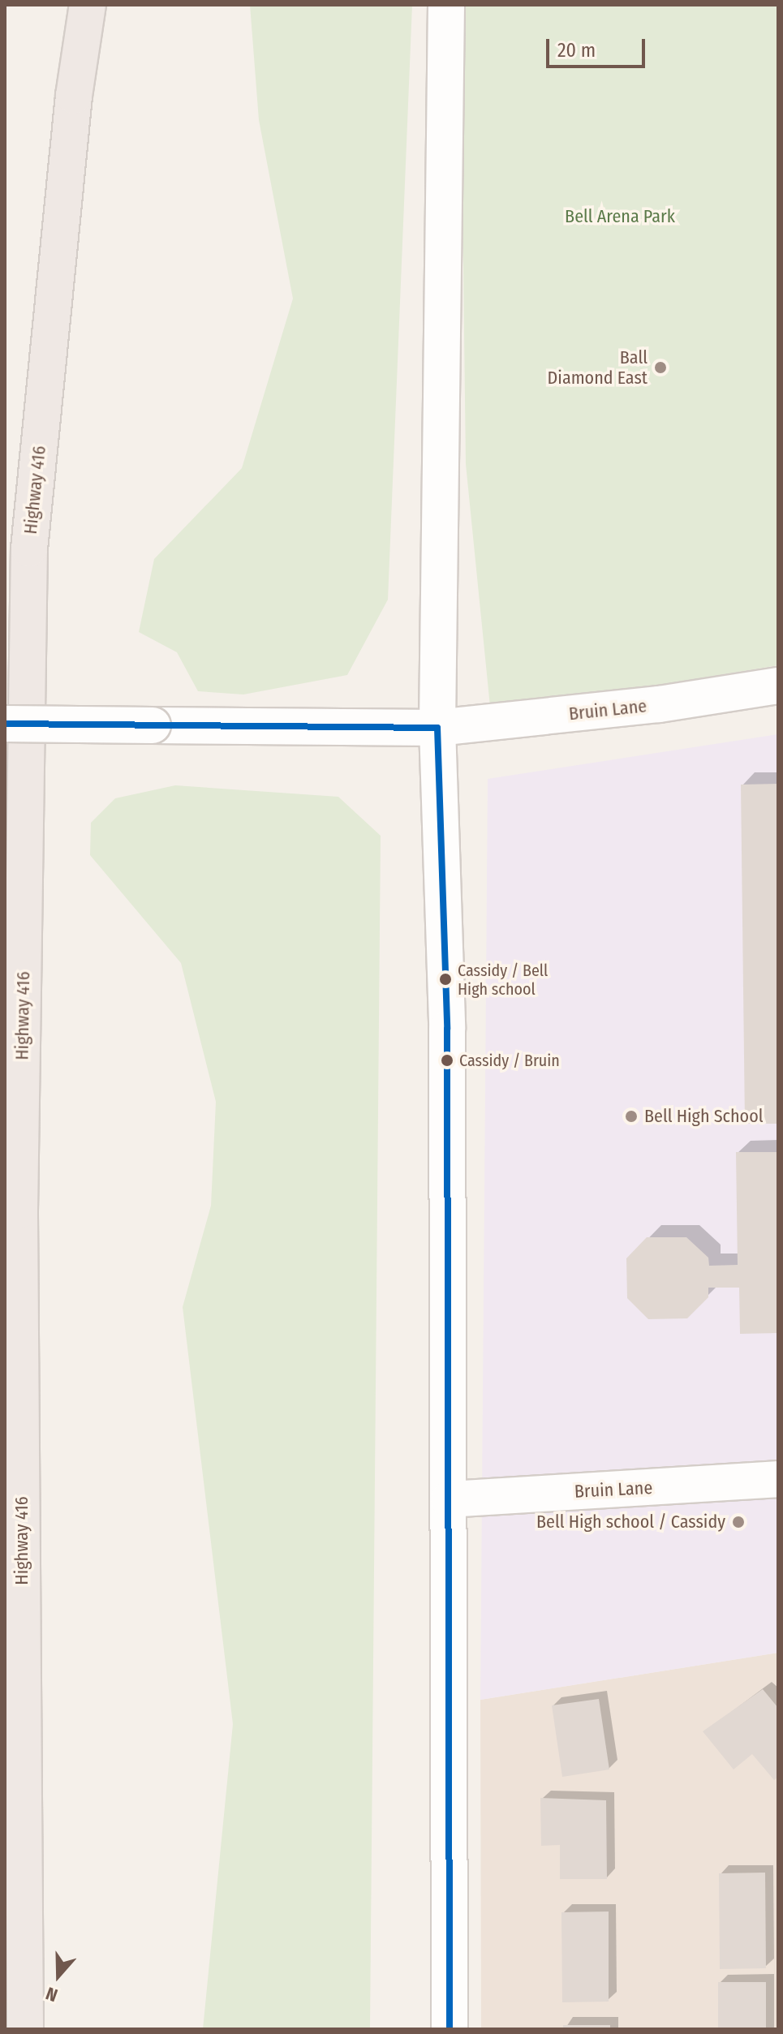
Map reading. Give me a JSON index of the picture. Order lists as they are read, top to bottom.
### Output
{
  "streets": {
    "highway": ["Highway 416"],
    "street": ["Bruin Lane"]
  },
  "parks": ["Bell Arena Park"],
  "places": [
    "Ball Diamond East",
    "Cassidy / Bell High school",
    "Cassidy / Bruin",
    "Bell High School",
    "Bell High school / Cassidy"
  ],
  "scale_bar": "20 m",
  "north": "bottom"
}
